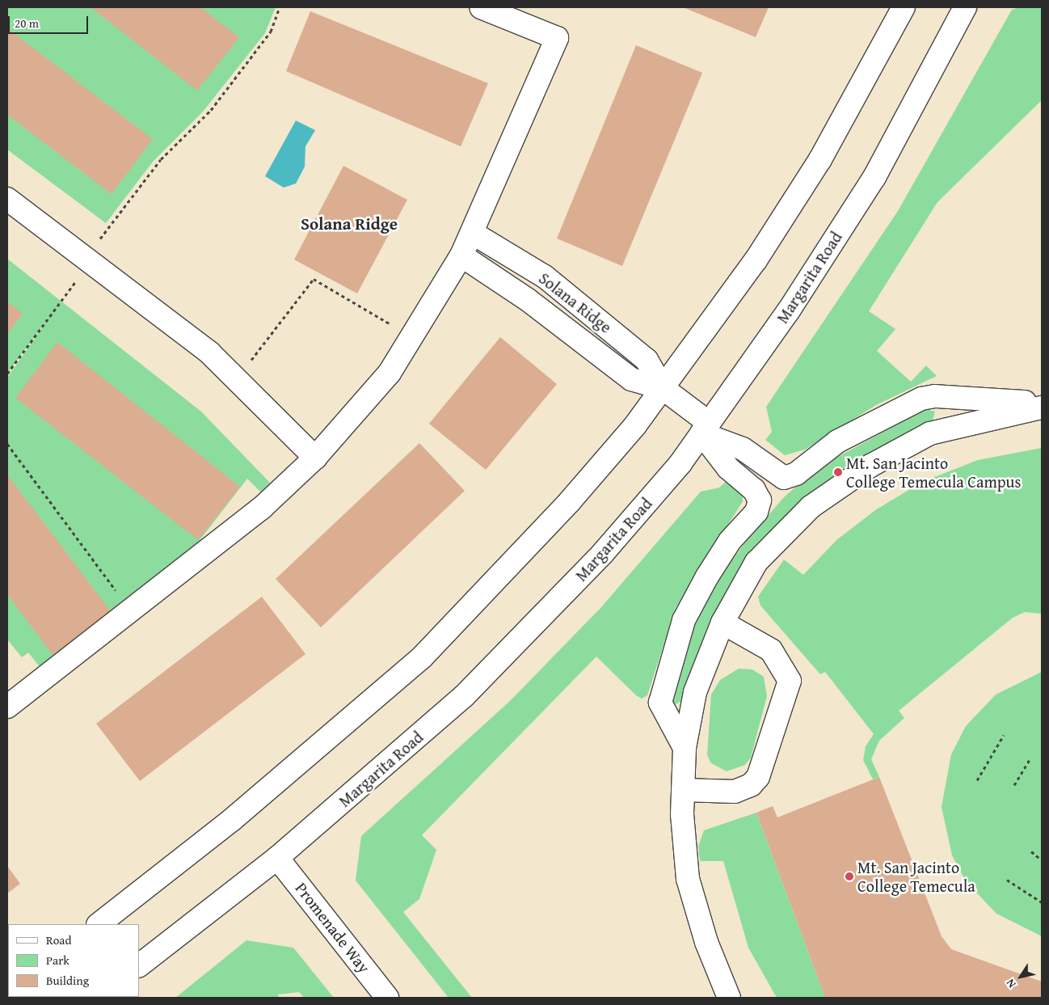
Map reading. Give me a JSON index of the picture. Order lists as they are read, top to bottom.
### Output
{
  "streets": {
    "main road": ["Margarita Road", "Solana Ridge", "Promenade Way"]
  },
  "crossings": [
    ["Margarita Road", "Solana Ridge"],
    ["Margarita Road", "Promenade Way"]
  ],
  "districts": ["Solana Ridge"],
  "places": ["Mt. San Jacinto College Temecula Campus", "Mt. San Jacinto College Temecula"],
  "legend": ["Road", "Park", "Building"],
  "scale_bar": "20 m",
  "north": "bottom left"
}
